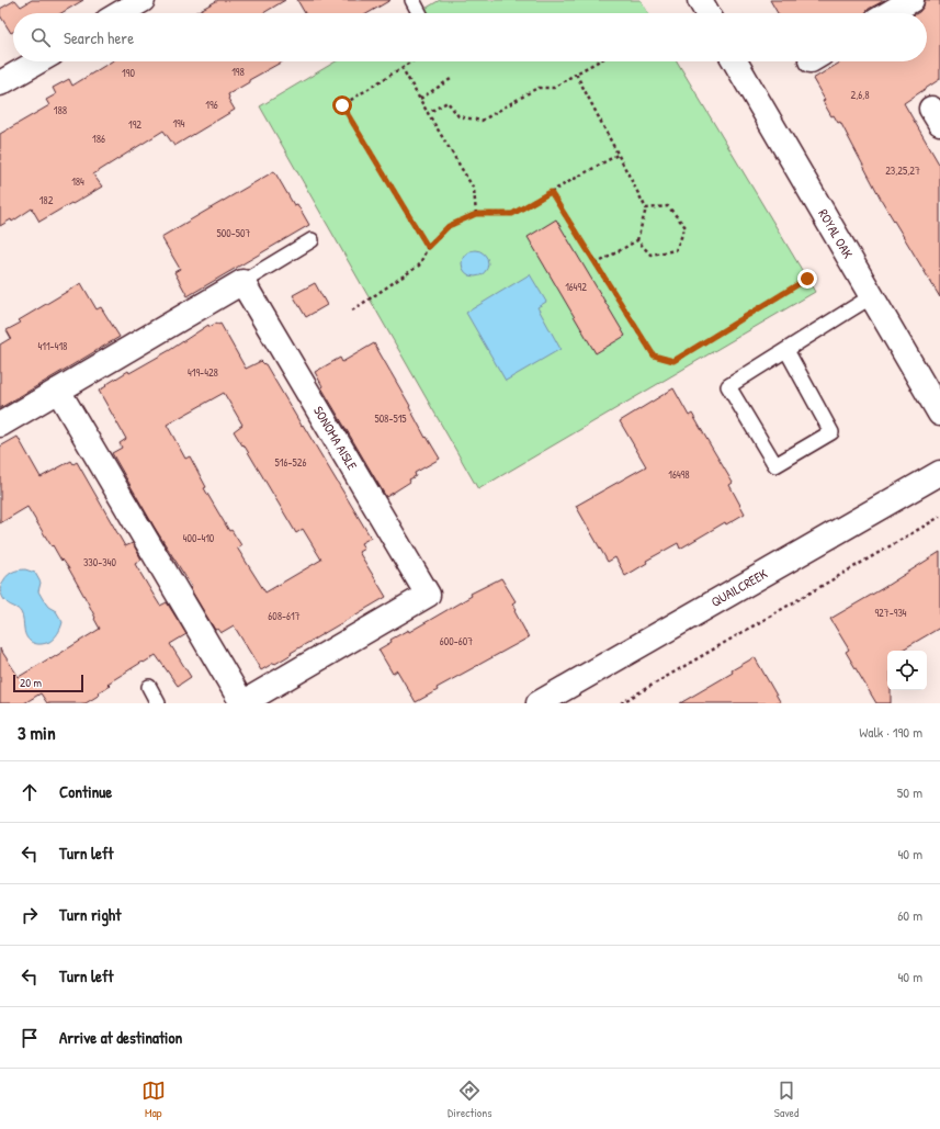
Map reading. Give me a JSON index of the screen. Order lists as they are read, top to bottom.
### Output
{
  "streets": {
    "street": ["ROYAL OAK", "SONOMA AISLE", "QUAILCREEK"]
  },
  "house_numbers": [
    "198",
    "190",
    "2,6,8",
    "196",
    "188",
    "194",
    "192",
    "186",
    "23,25,27",
    "184",
    "182",
    "500-507",
    "16492",
    "411-418",
    "419-428",
    "508-515",
    "516-526",
    "16498",
    "400-410",
    "330-340",
    "927-934",
    "608-617",
    "600-607"
  ],
  "scale_bar": "20 m",
  "page": {
    "search": "Search here",
    "scale": "20 m",
    "heading": ["3 min", "Walk · 190 m"],
    "list": [
      ["Continue", "50 m"],
      ["Turn left", "40 m"],
      ["Turn right", "60 m"],
      ["Turn left", "40 m"],
      "Arrive at destination"
    ],
    "nav": ["Map", "Directions", "Saved"]
  }
}
